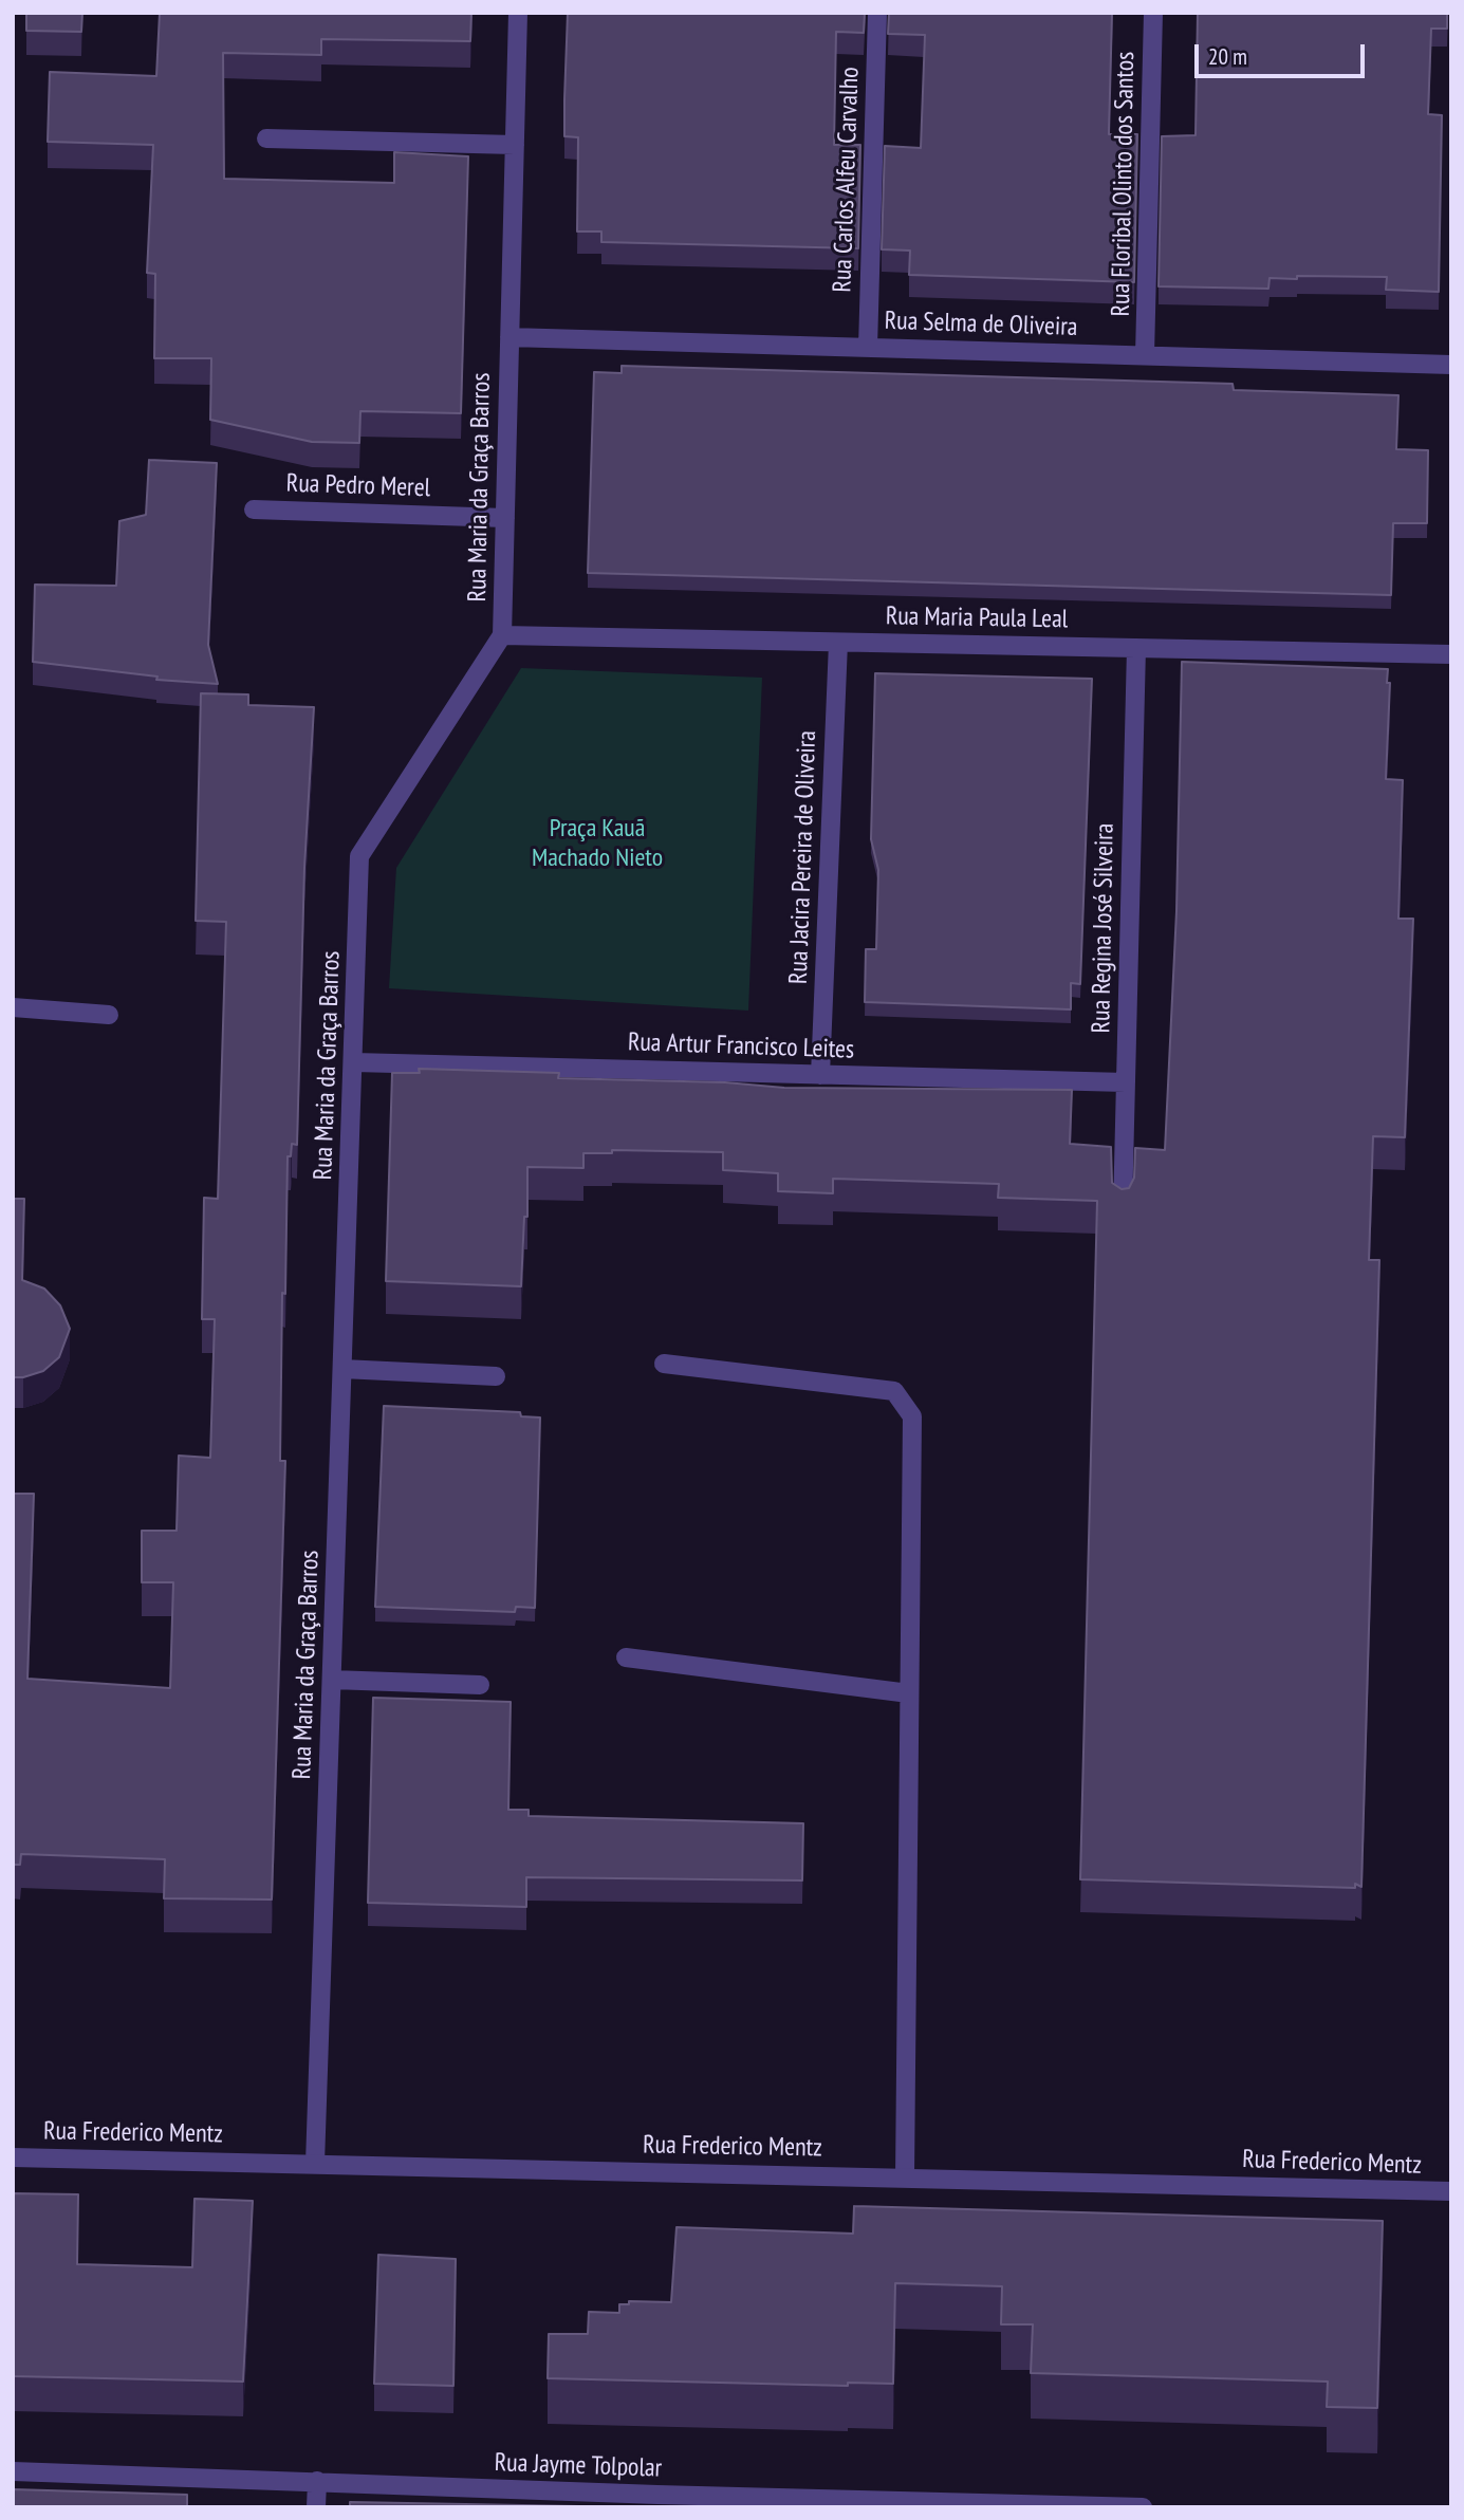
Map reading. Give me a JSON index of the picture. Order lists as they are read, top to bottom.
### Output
{
  "streets": {
    "street": [
      "Rua Carlos Alfeu Carvalho",
      "Rua Floribal Olinto dos Santos",
      "Rua Selma de Oliveira",
      "Rua Pedro Merel",
      "Rua Maria da Graça Barros",
      "Rua Maria Paula Leal",
      "Rua Jacira Pereira de Oliveira",
      "Rua Regina José Silveira",
      "Rua Artur Francisco Leites",
      "Rua Frederico Mentz",
      "Rua Jayme Tolpolar"
    ]
  },
  "crossings": [
    ["Rua Carlos Alfeu Carvalho", "Rua Selma de Oliveira"],
    ["Rua Floribal Olinto dos Santos", "Rua Selma de Oliveira"],
    ["Rua Selma de Oliveira", "Rua Maria da Graça Barros"],
    ["Rua Pedro Merel", "Rua Maria da Graça Barros"],
    ["Rua Maria da Graça Barros", "Rua Maria Paula Leal"],
    ["Rua Maria da Graça Barros", "Rua Artur Francisco Leites"],
    ["Rua Maria da Graça Barros", "Rua Frederico Mentz"],
    ["Rua Maria Paula Leal", "Rua Jacira Pereira de Oliveira"],
    ["Rua Maria Paula Leal", "Rua Regina José Silveira"],
    ["Rua Jacira Pereira de Oliveira", "Rua Artur Francisco Leites"],
    ["Rua Regina José Silveira", "Rua Artur Francisco Leites"]
  ],
  "parks": ["Praça Kauã Machado Nieto"],
  "scale_bar": "20 m"
}
